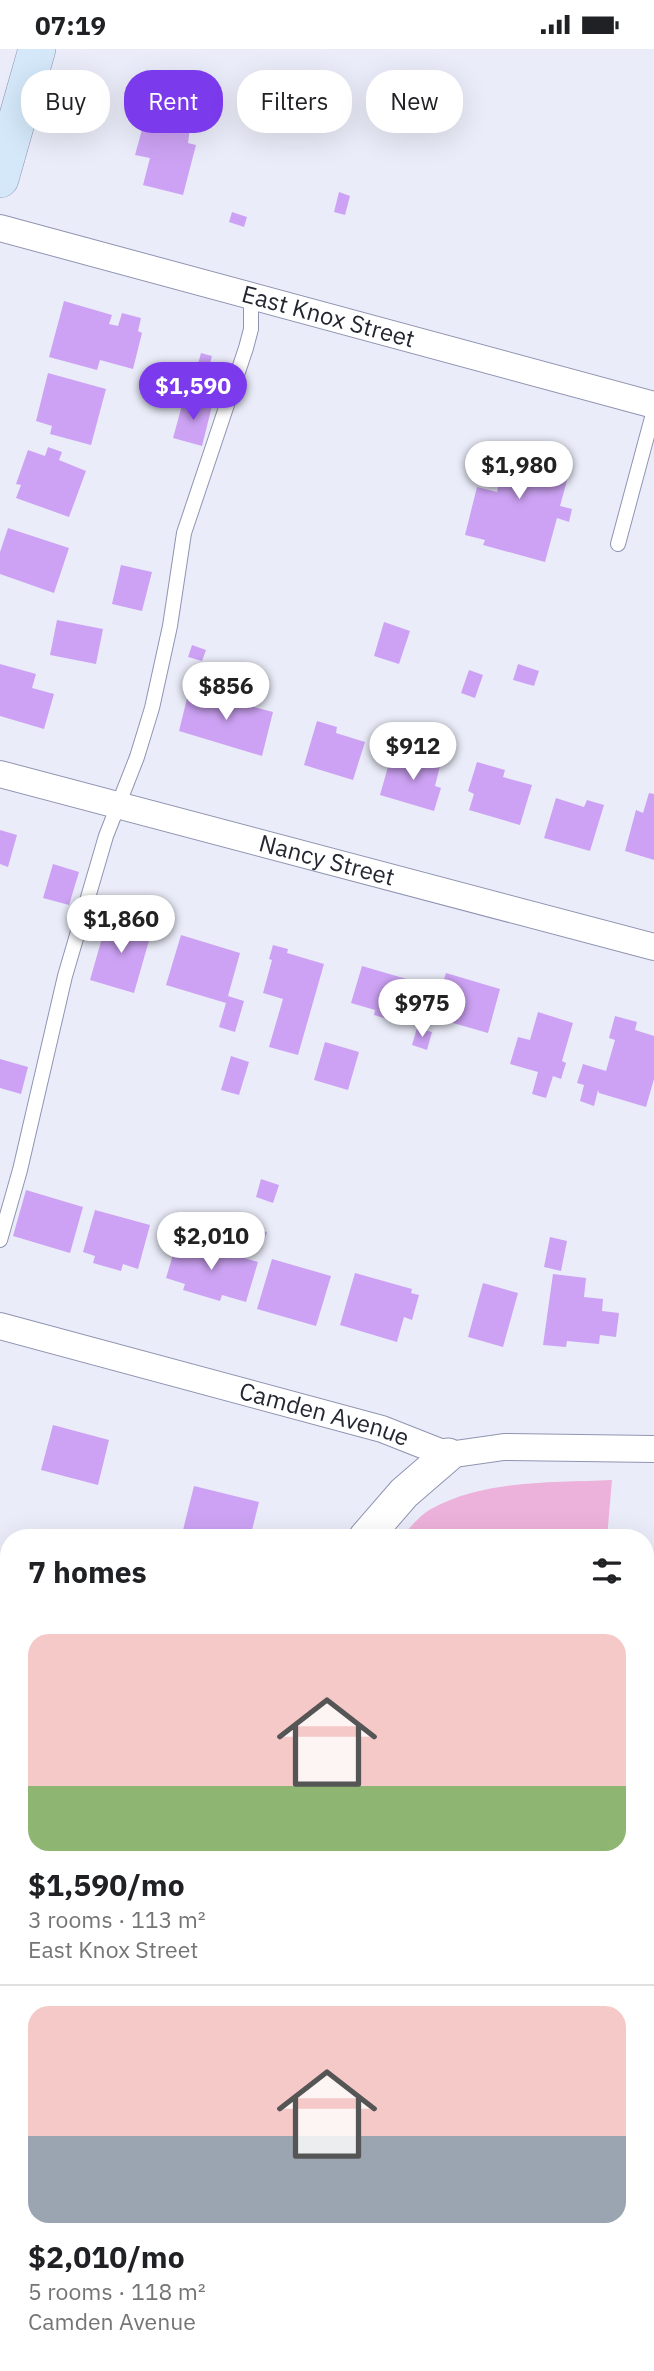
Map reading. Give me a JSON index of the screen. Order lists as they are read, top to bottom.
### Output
{
  "streets": {
    "street": ["East Knox Street", "Nancy Street", "Camden Avenue"]
  },
  "page": {
    "status": "07:19",
    "chip": [
      "Buy",
      "Rent",
      "Filters",
      "New"
    ],
    "price": [
      "$1,590",
      "$1,980",
      "$856",
      "$912",
      "$1,860",
      "$975",
      "$2,010"
    ],
    "heading": "7 homes",
    "list": [
      {
        "name": "$1,590/mo",
        "note": "3 rooms · 113 m² · East Knox Street"
      },
      {
        "name": "$2,010/mo",
        "note": "5 rooms · 118 m² · Camden Avenue"
      }
    ]
  }
}
